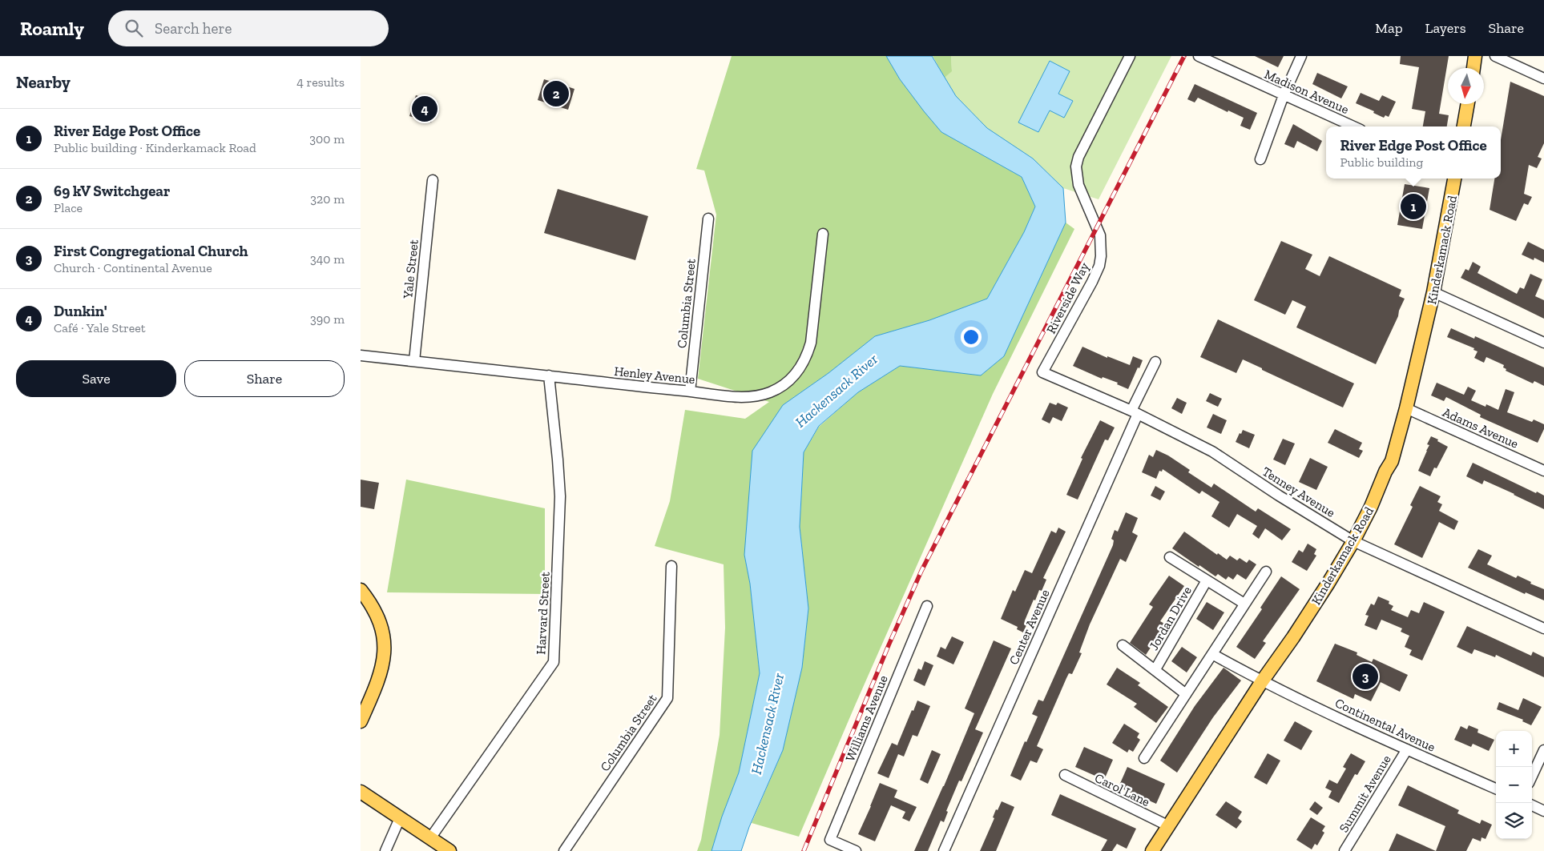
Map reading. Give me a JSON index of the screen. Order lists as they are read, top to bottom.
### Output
{
  "streets": {
    "main road": ["Kinderkamack Road"],
    "street": [
      "Madison Avenue",
      "Yale Street",
      "Riverside Way",
      "Columbia Street",
      "Henley Avenue",
      "Adams Avenue",
      "Tenney Avenue",
      "Harvard Street",
      "Jordan Drive",
      "Center Avenue",
      "Williams Avenue",
      "Continental Avenue",
      "Carol Lane",
      "Summit Avenue"
    ]
  },
  "crossings": [
    ["Kinderkamack Road", "Adams Avenue"],
    ["Kinderkamack Road", "Tenney Avenue"],
    ["Kinderkamack Road", "Continental Avenue"],
    ["Kinderkamack Road", "Carol Lane"],
    ["Yale Street", "Henley Avenue"],
    ["Riverside Way", "Tenney Avenue"],
    ["Columbia Street", "Henley Avenue"],
    ["Henley Avenue", "Harvard Street"],
    ["Tenney Avenue", "Center Avenue"],
    ["Continental Avenue", "Summit Avenue"]
  ],
  "water": ["Hackensack River"],
  "north": "bottom",
  "page": {
    "header": "Roamly",
    "search": "Search here",
    "nav": ["Map", "Layers", "Share"],
    "heading": ["Nearby", "4 results"],
    "pins": [
      "2",
      "4",
      "1",
      "3"
    ],
    "list": [
      {
        "mark": "1",
        "name": "River Edge Post Office",
        "note": "Public building · Kinderkamack Road",
        "value": "300 m"
      },
      {
        "mark": "2",
        "name": "69 kV Switchgear",
        "note": "Place",
        "value": "320 m"
      },
      {
        "mark": "3",
        "name": "First Congregational Church",
        "note": "Church · Continental Avenue",
        "value": "340 m"
      },
      {
        "mark": "4",
        "name": "Dunkin'",
        "note": "Café · Yale Street",
        "value": "390 m"
      }
    ],
    "popup": ["River Edge Post Office", "Public building"],
    "buttons": ["Save", "Share"],
    "map_buttons": ["+", "−"]
  }
}
